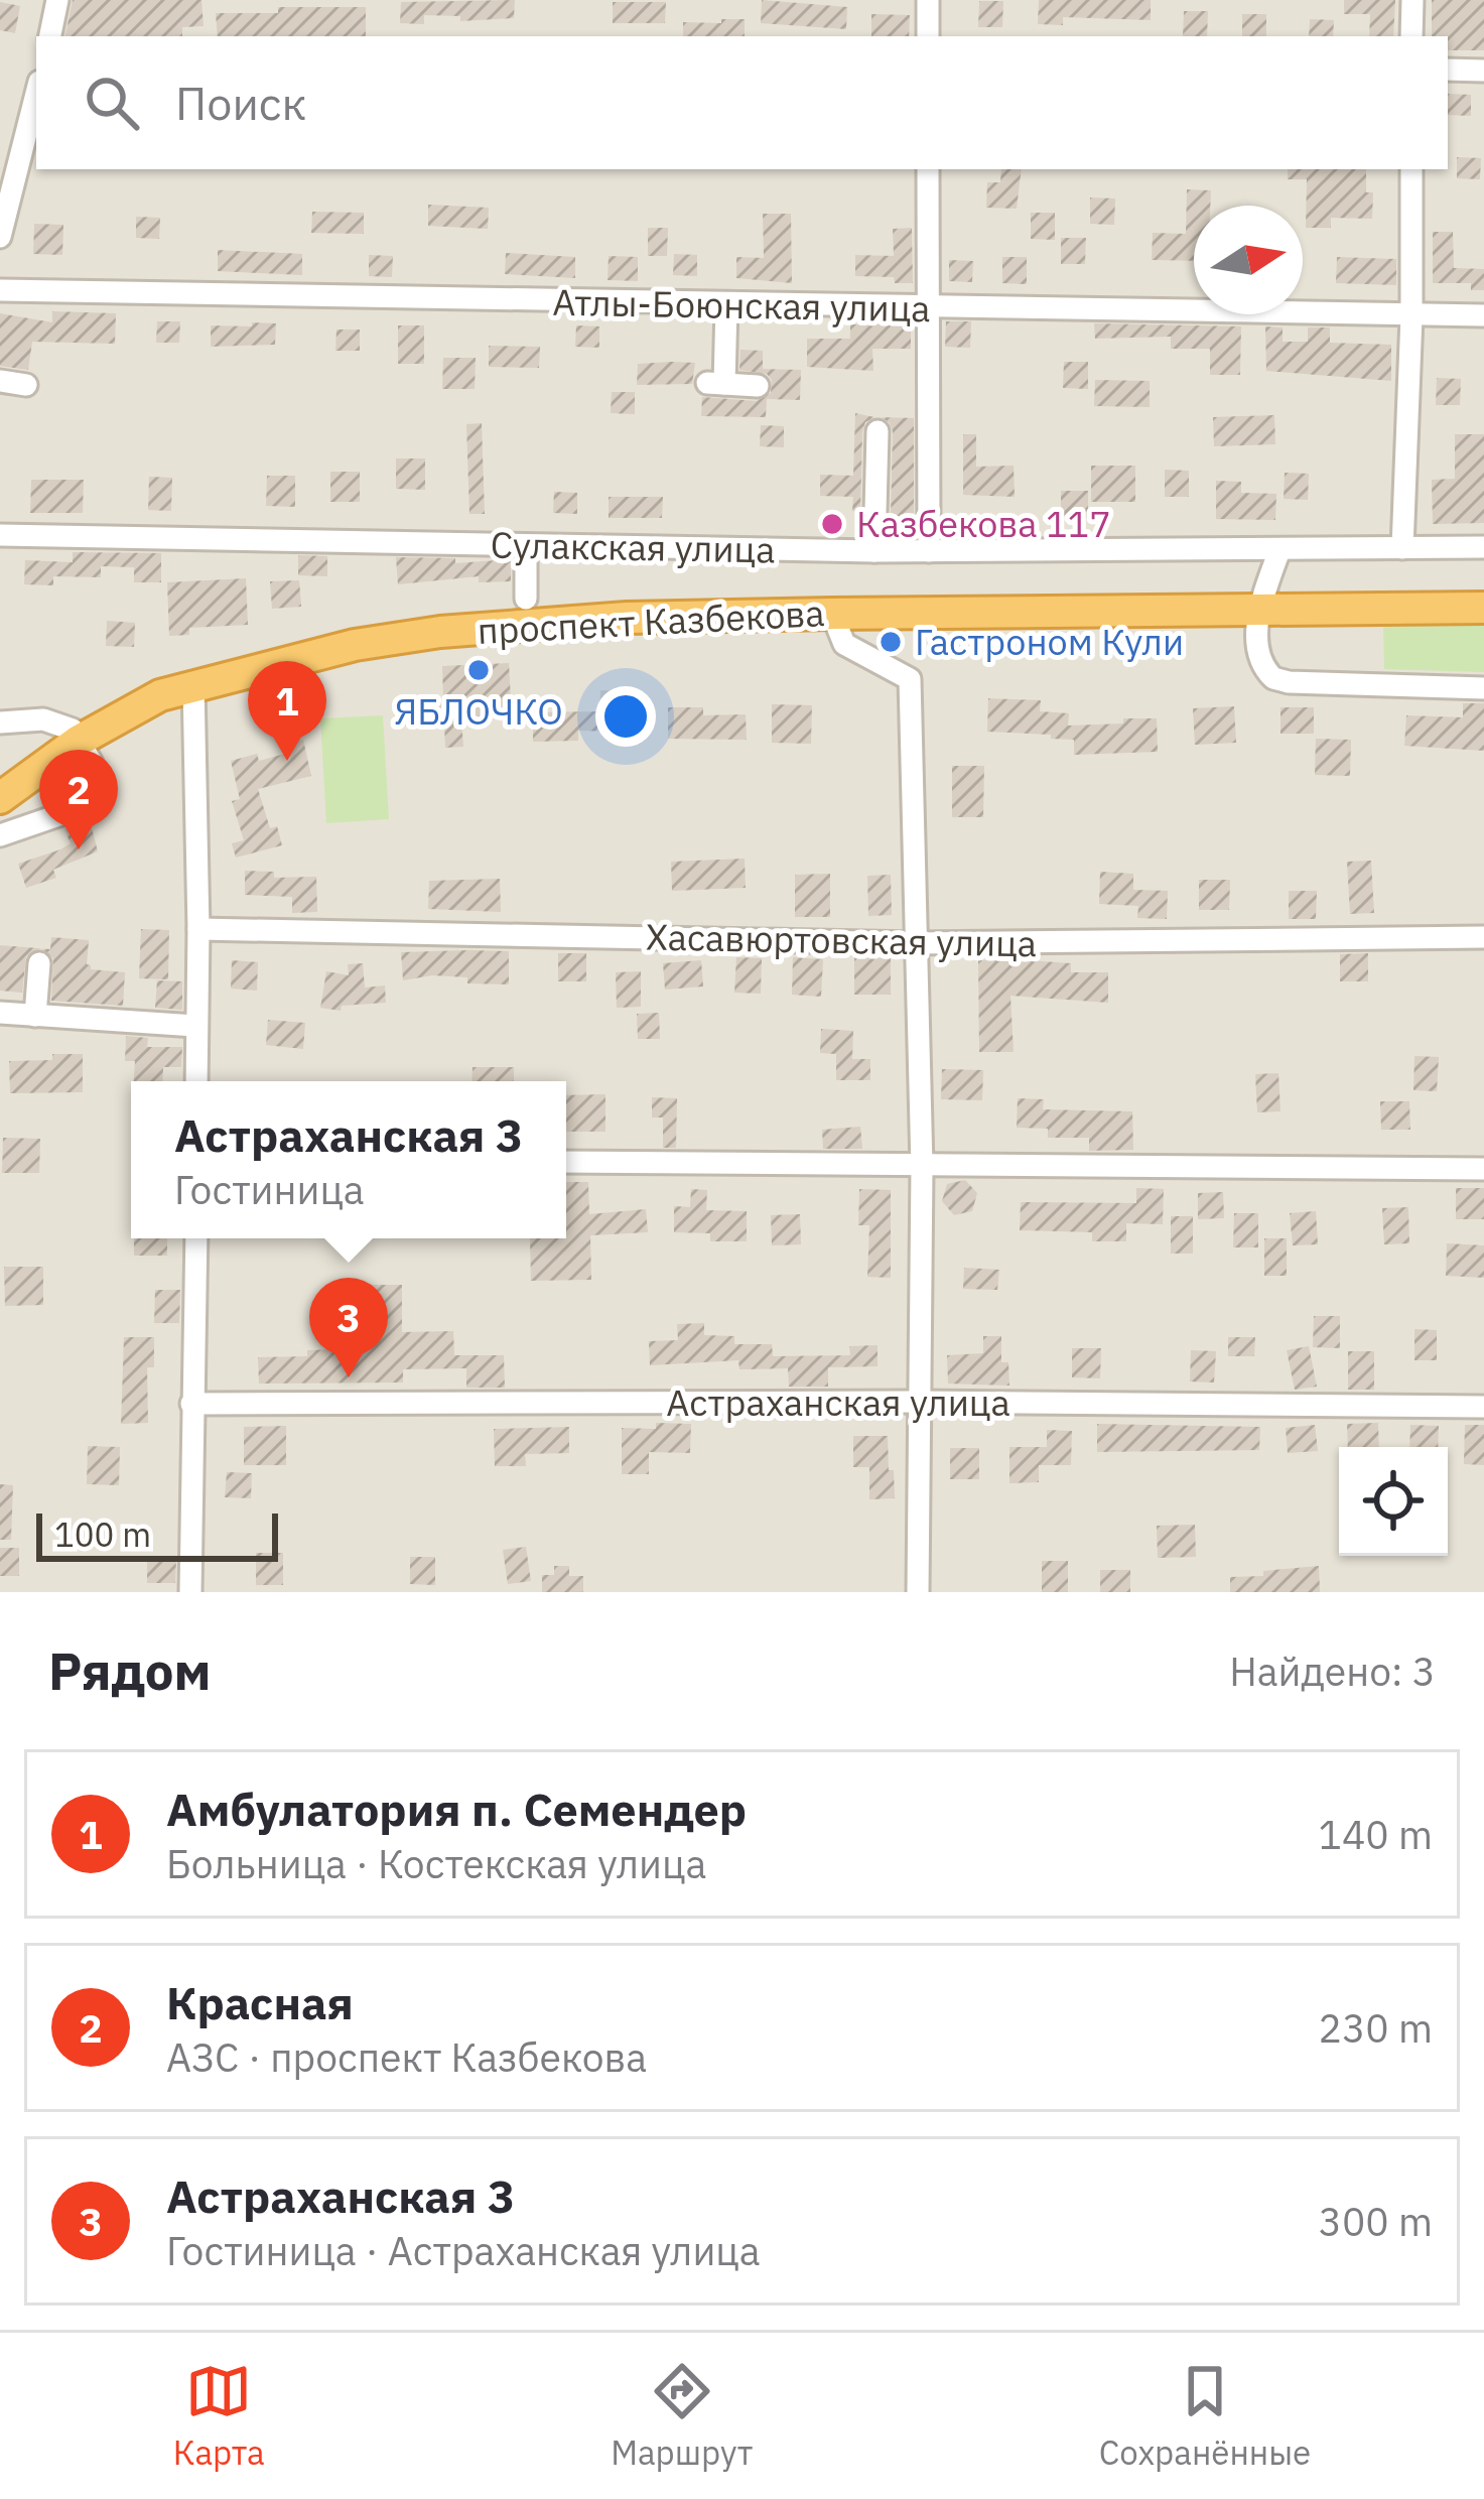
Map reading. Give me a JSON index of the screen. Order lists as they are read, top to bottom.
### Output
{
  "streets": {
    "highway": ["проспект Казбекова"],
    "street": [
      "Атлы-Боюнская улица",
      "Сулакская улица",
      "Хасавюртовская улица",
      "Астраханская улица"
    ]
  },
  "places": ["Казбекова 117", "Гастроном Кули", "ЯБЛОЧКО"],
  "scale_bar": "100 m",
  "north": "right",
  "page": {
    "search": "Поиск",
    "pins": ["1", "2", "3"],
    "popup": ["Астраханская 3", "Гостиница"],
    "scale": "100 m",
    "heading": ["Рядом", "Найдено: 3"],
    "list": [
      {
        "mark": "1",
        "name": "Амбулатория п. Семендер",
        "note": "Больница · Костекская улица",
        "value": "140 m"
      },
      {
        "mark": "2",
        "name": "Красная",
        "note": "АЗС · проспект Казбекова",
        "value": "230 m"
      },
      {
        "mark": "3",
        "name": "Астраханская 3",
        "note": "Гостиница · Астраханская улица",
        "value": "300 m"
      }
    ],
    "nav": ["Карта", "Маршрут", "Сохранённые"]
  }
}
